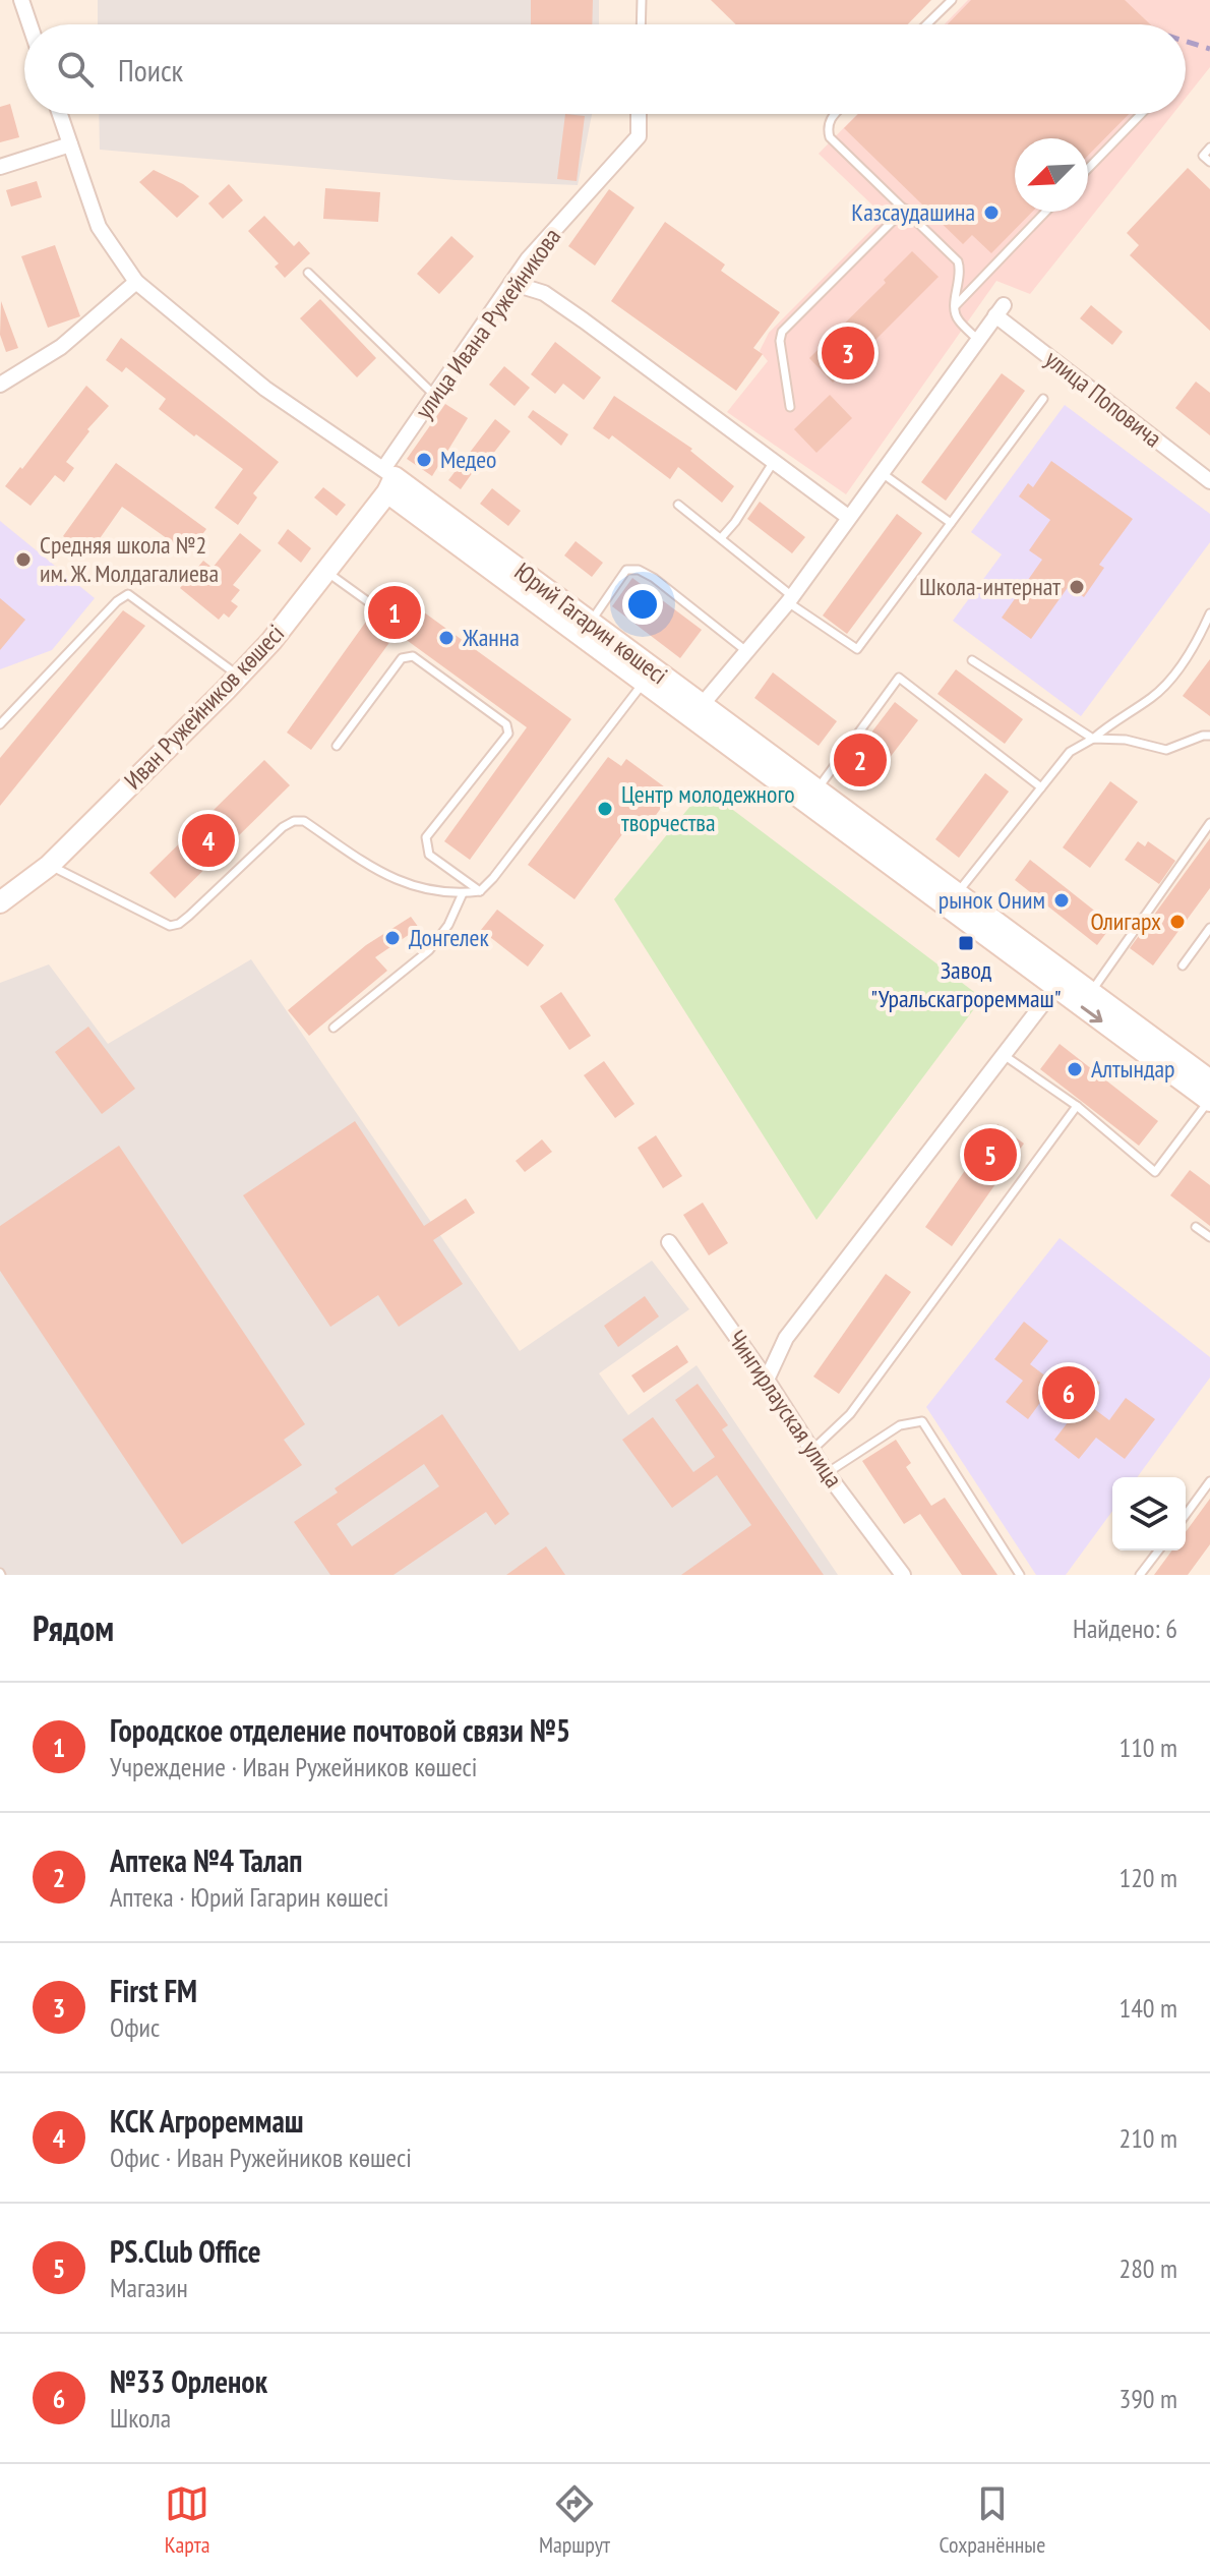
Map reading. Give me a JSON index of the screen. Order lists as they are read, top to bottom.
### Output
{
  "streets": {
    "main road": ["Юрий Гагарин көшесі", "Иван Ружейников көшесі"],
    "street": ["улица Ивана Ружейникова", "улица Поповича", "Чингирлауская улица"]
  },
  "crossings": [
    ["улица Ивана Ружейникова", "Юрий Гагарин көшесі"],
    ["улица Ивана Ружейникова", "Иван Ружейников көшесі"],
    ["Юрий Гагарин көшесі", "Иван Ружейников көшесі"]
  ],
  "places": {
    "other": [
      "Казсаудашина",
      "Медео",
      "Средняя школа №2 им. Ж. Молдагалиева",
      "Школа-интернат",
      "Жанна",
      "Центр молодежного творчества",
      "рынок Оним",
      "Олигарх",
      "Донгелек",
      "Алтындар"
    ],
    "transit": ["Завод \"Уральскагрореммаш\""]
  },
  "north": "bottom left",
  "page": {
    "search": "Поиск",
    "pins": [
      "3",
      "1",
      "2",
      "4",
      "5",
      "6"
    ],
    "heading": ["Рядом", "Найдено: 6"],
    "list": [
      {
        "mark": "1",
        "name": "Городское отделение почтовой связи №5",
        "note": "Учреждение · Иван Ружейников көшесі",
        "value": "110 m"
      },
      {
        "mark": "2",
        "name": "Аптека №4 Талап",
        "note": "Аптека · Юрий Гагарин көшесі",
        "value": "120 m"
      },
      {
        "mark": "3",
        "name": "First FM",
        "note": "Офис",
        "value": "140 m"
      },
      {
        "mark": "4",
        "name": "КСК Агрореммаш",
        "note": "Офис · Иван Ружейников көшесі",
        "value": "210 m"
      },
      {
        "mark": "5",
        "name": "PS.Club Office",
        "note": "Магазин",
        "value": "280 m"
      },
      {
        "mark": "6",
        "name": "№33 Орленок",
        "note": "Школа",
        "value": "390 m"
      }
    ],
    "nav": ["Карта", "Маршрут", "Сохранённые"]
  }
}
